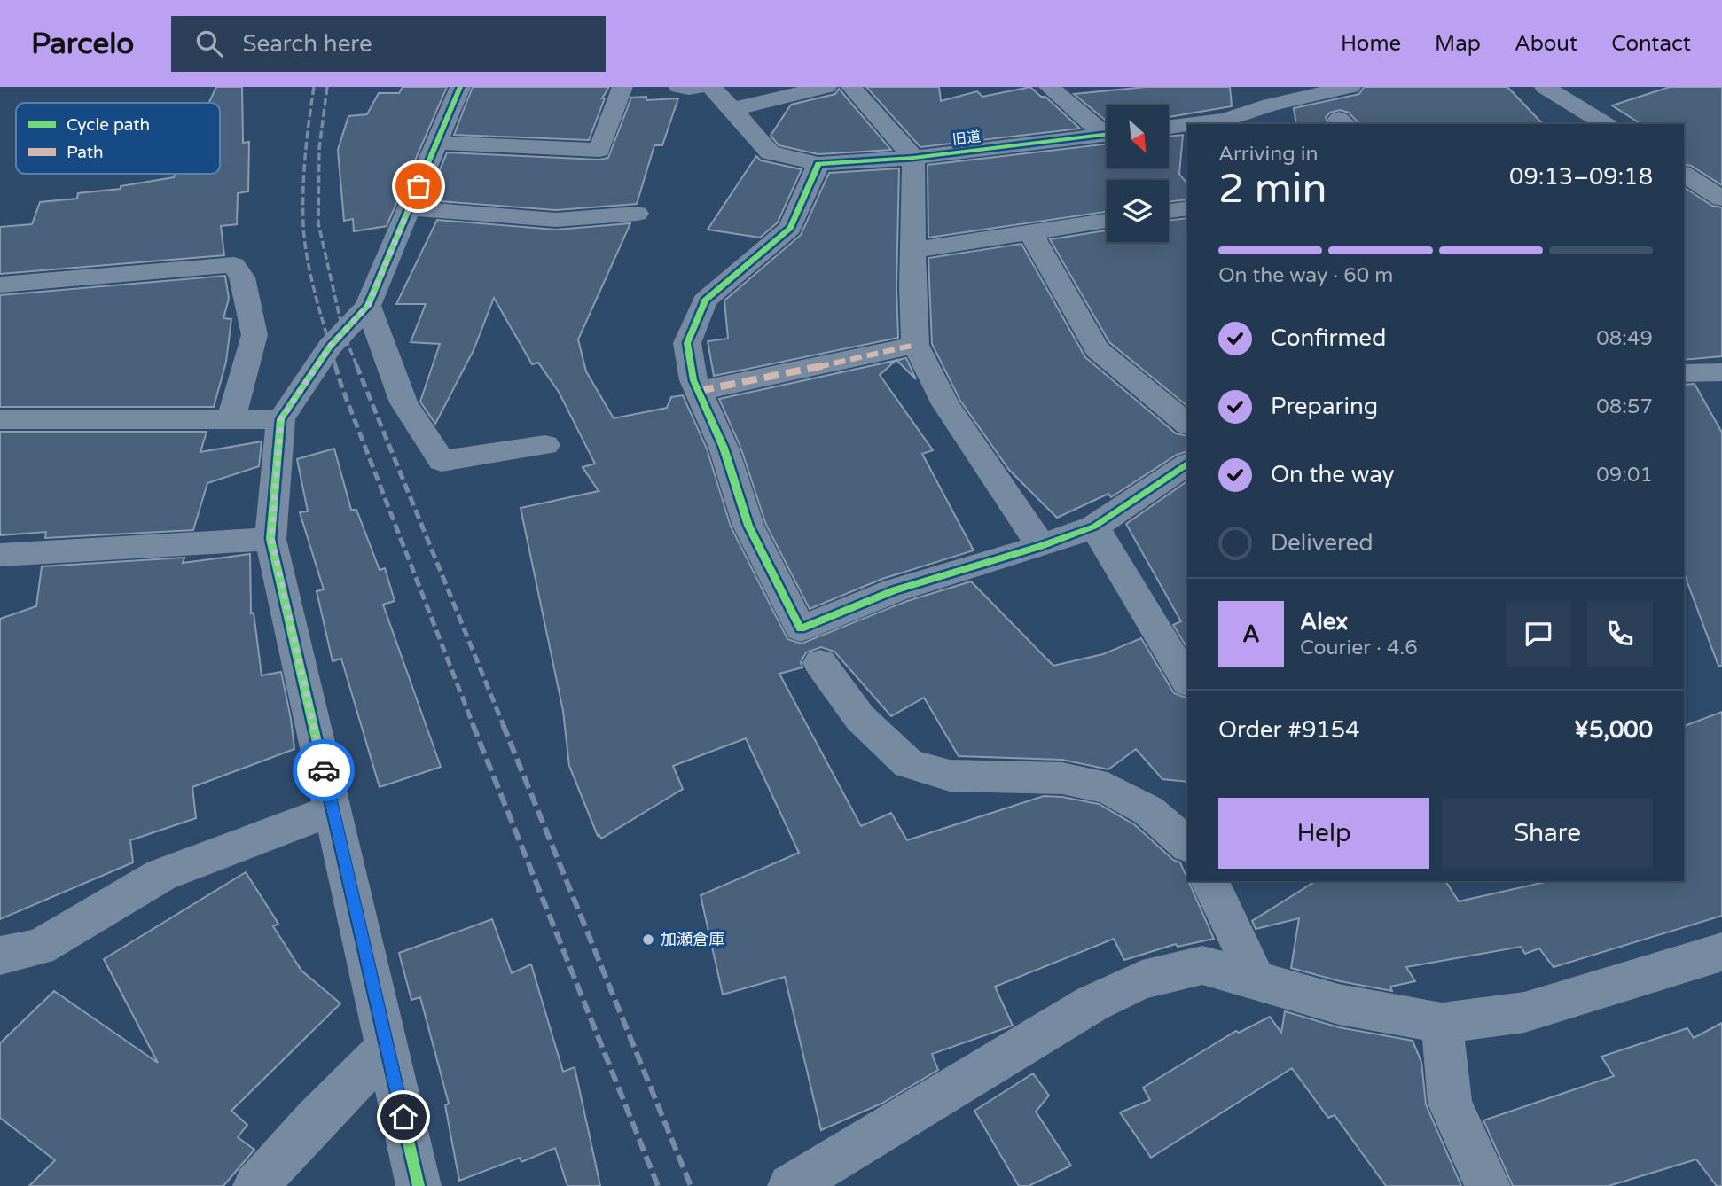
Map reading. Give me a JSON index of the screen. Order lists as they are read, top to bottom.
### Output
{
  "streets": {
    "street": ["旧道"]
  },
  "places": ["加瀬倉庫"],
  "legend": ["Cycle path", "Path"],
  "north": "bottom right",
  "page": {
    "header": "Parcelo",
    "search": "Search here",
    "nav": [
      "Home",
      "Map",
      "About",
      "Contact"
    ],
    "heading": ["2 min", "Arriving in", "09:13–09:18"],
    "panel": [
      "Alex",
      "Courier · 4.6",
      "Order #9154",
      "¥5,000"
    ],
    "bar": "On the way · 60 m",
    "list": [
      ["Confirmed", "08:49"],
      ["Preparing", "08:57"],
      ["On the way", "09:01"],
      "Delivered"
    ],
    "round": "A",
    "buttons": ["Help", "Share"]
  }
}
